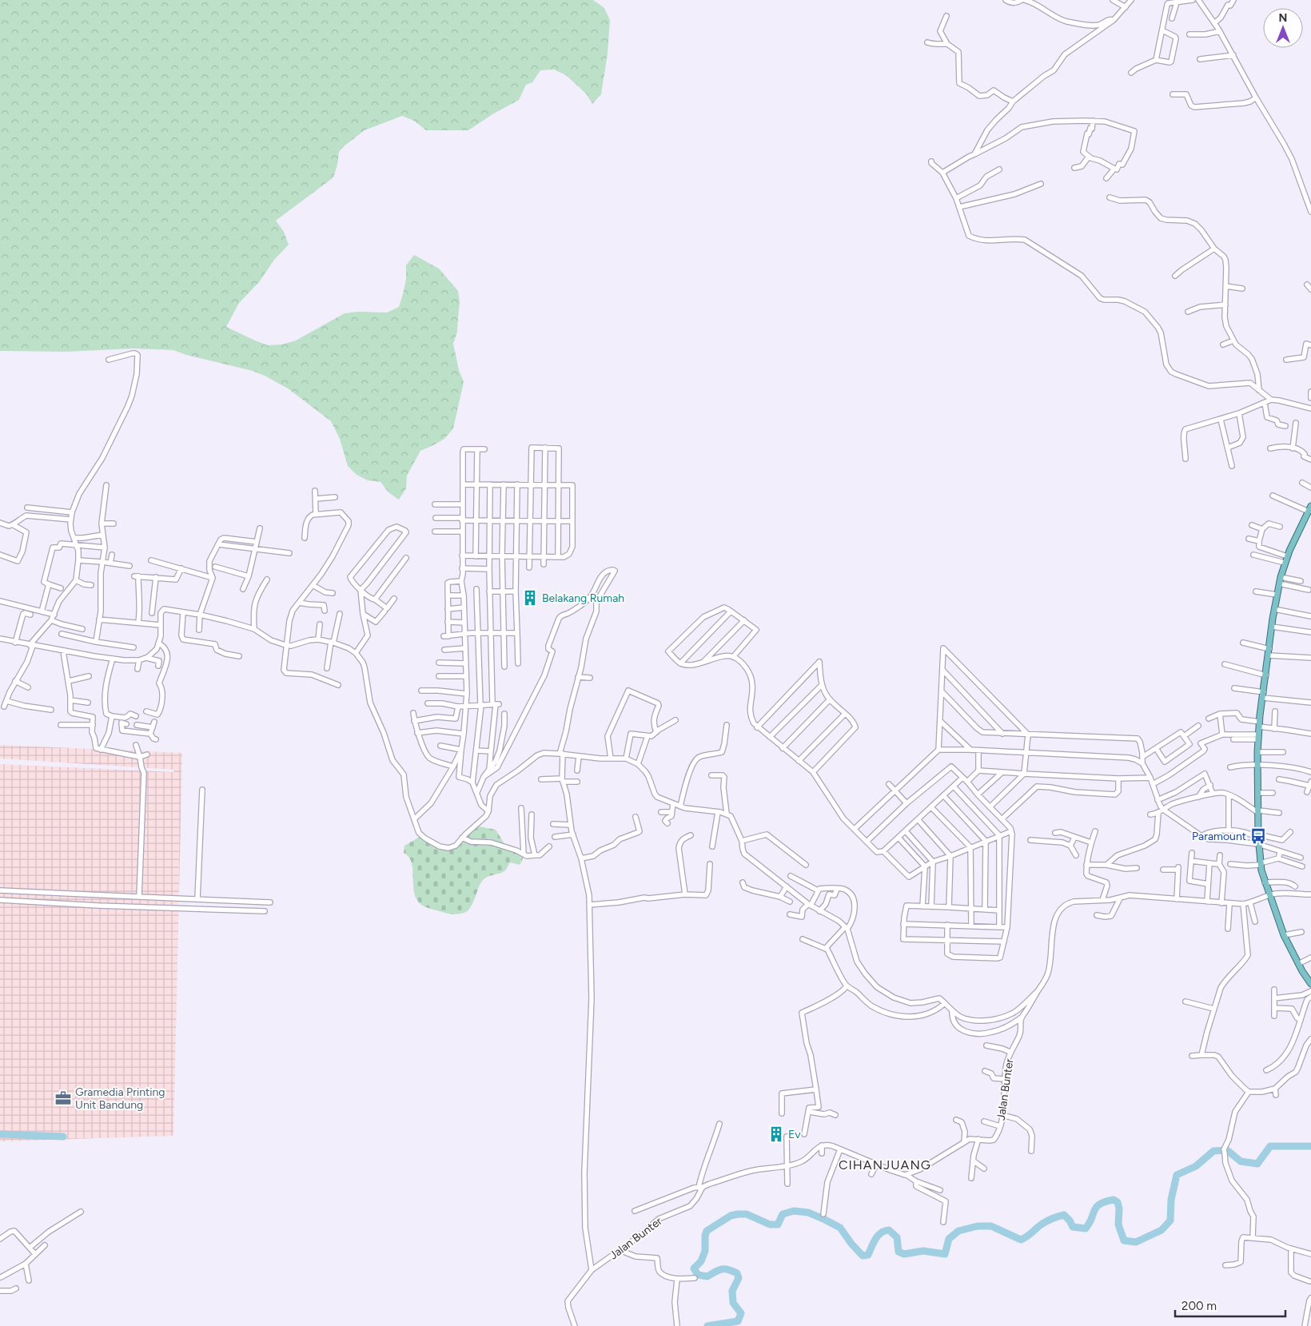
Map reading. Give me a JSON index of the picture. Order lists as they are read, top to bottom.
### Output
{
  "streets": {
    "street": ["Jalan Bunter"]
  },
  "districts": ["CIHANJUANG"],
  "places": {
    "building": ["Belakang Rumah", "Ev"],
    "bus stop": ["Paramount"],
    "office": ["Gramedia Printing Unit Bandung"]
  },
  "scale_bar": "200 m",
  "north": "top"
}
